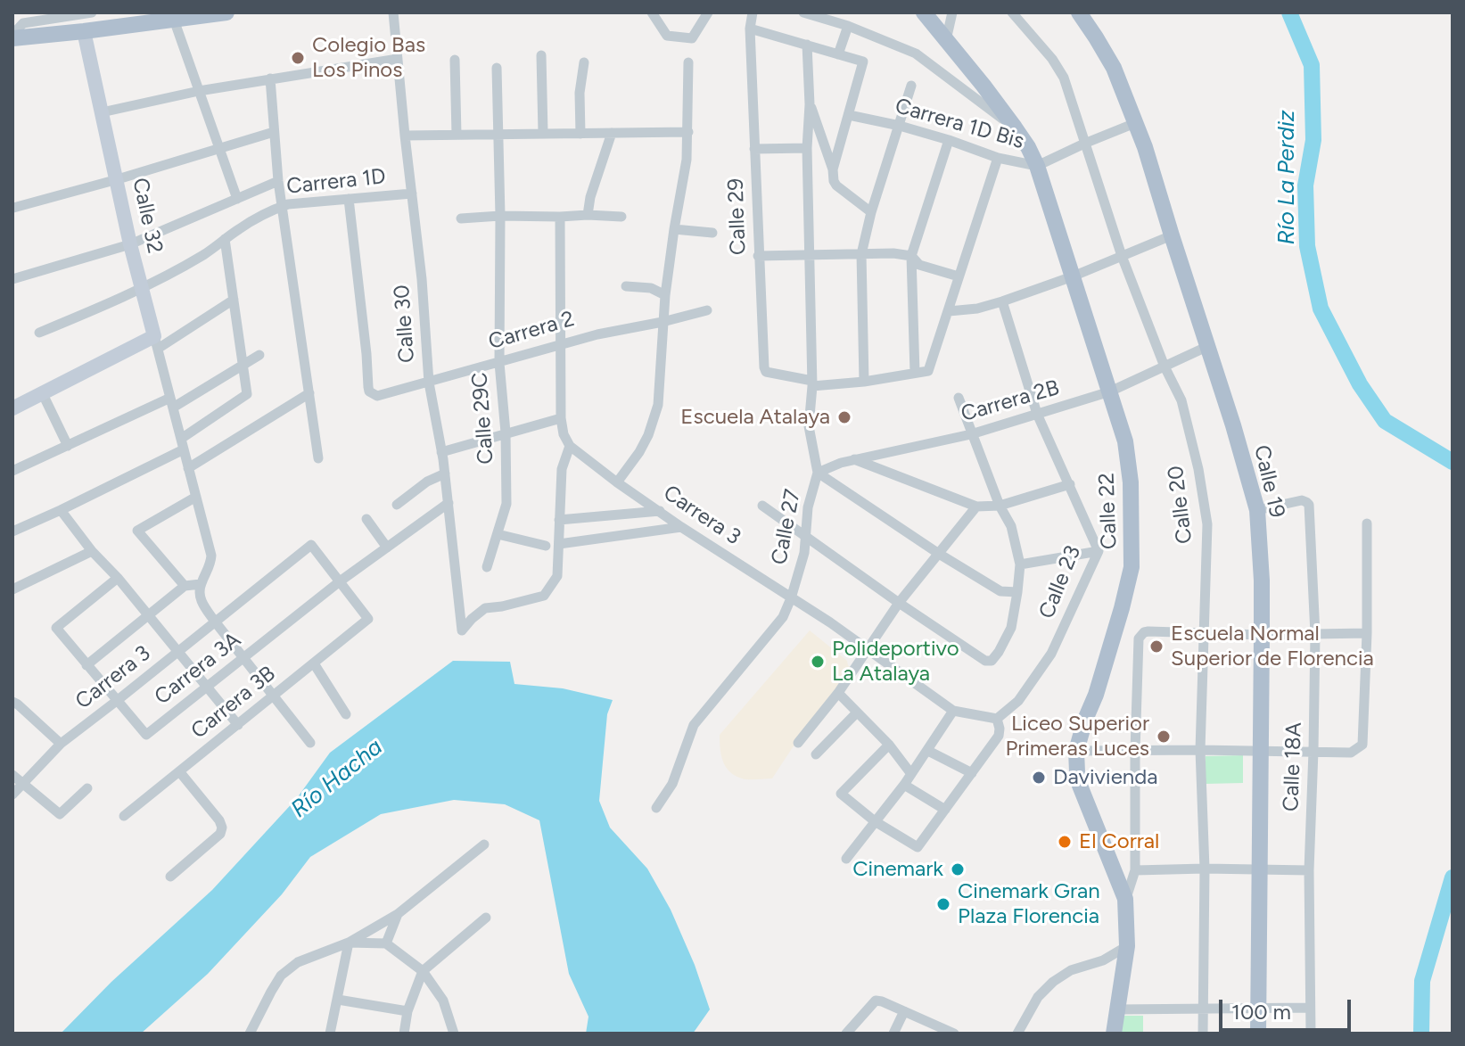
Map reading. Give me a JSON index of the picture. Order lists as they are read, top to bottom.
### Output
{
  "streets": {
    "main road": ["Calle 19", "Calle 22"],
    "street": [
      "Carrera 1D Bis",
      "Carrera 1D",
      "Calle 32",
      "Calle 29",
      "Calle 30",
      "Carrera 2",
      "Carrera 2B",
      "Calle 29C",
      "Calle 20",
      "Carrera 3",
      "Calle 27",
      "Calle 23",
      "Carrera 3A",
      "Carrera 3B",
      "Calle 18A"
    ]
  },
  "crossings": [
    ["Carrera 1D Bis", "Calle 19"],
    ["Carrera 1D Bis", "Calle 20"],
    ["Carrera 1D Bis", "Calle 22"],
    ["Carrera 1D", "Calle 32"],
    ["Carrera 1D", "Calle 30"],
    ["Carrera 1D", "Carrera 2"],
    ["Calle 29", "Calle 27"],
    ["Calle 30", "Carrera 2"],
    ["Calle 30", "Carrera 3A"],
    ["Carrera 2", "Calle 29C"],
    ["Carrera 2B", "Calle 19"],
    ["Carrera 2B", "Calle 20"],
    ["Carrera 2B", "Calle 22"],
    ["Carrera 2B", "Calle 27"],
    ["Carrera 2B", "Calle 23"],
    ["Calle 19", "Calle 18A"],
    ["Carrera 3", "Calle 27"],
    ["Carrera 3", "Calle 23"],
    ["Carrera 3", "Carrera 3A"],
    ["Carrera 3", "Carrera 3B"],
    ["Carrera 3A", "Carrera 3B"]
  ],
  "water": ["Río La Perdiz", "Río Hacha"],
  "places": [
    "Colegio Bas Los Pinos",
    "Escuela Atalaya",
    "Escuela Normal Superior de Florencia",
    "Polideportivo La Atalaya",
    "Liceo Superior Primeras Luces",
    "Davivienda",
    "El Corral",
    "Cinemark",
    "Cinemark Gran Plaza Florencia"
  ],
  "scale_bar": "100 m"
}
